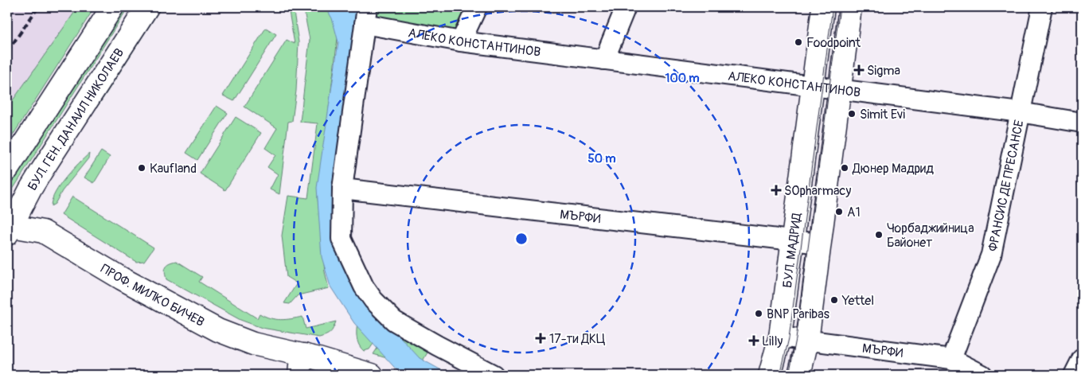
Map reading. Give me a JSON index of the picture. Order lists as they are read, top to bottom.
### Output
{
  "streets": {
    "main road": ["БУЛ. ГЕН. ДАНАИЛ НИКОЛАЕВ", "БУЛ. МАДРИД", "ПРОФ. МИЛКО БИЧЕВ"],
    "street": ["АЛЕКО КОНСТАНТИНОВ", "ФРАНСИС ДЕ ПРЕСАНСЕ", "МЪРФИ"]
  },
  "crossings": [
    ["АЛЕКО КОНСТАНТИНОВ", "ФРАНСИС ДЕ ПРЕСАНСЕ"],
    ["АЛЕКО КОНСТАНТИНОВ", "БУЛ. МАДРИД"],
    ["БУЛ. ГЕН. ДАНАИЛ НИКОЛАЕВ", "ПРОФ. МИЛКО БИЧЕВ"],
    ["ФРАНСИС ДЕ ПРЕСАНСЕ", "МЪРФИ"],
    ["МЪРФИ", "БУЛ. МАДРИД"]
  ],
  "places": {
    "other": [
      "Foodpoint",
      "Simit Evi",
      "Kaufland",
      "Дюнер Мадрид",
      "A1",
      "Чорбаджийница Байонет",
      "Yettel",
      "BNP Paribas"
    ],
    "health": [
      "Sigma",
      "SOpharmacy",
      "17-ти ДКЦ",
      "Lilly"
    ]
  },
  "rings": ["100 m", "50 m"]
}
